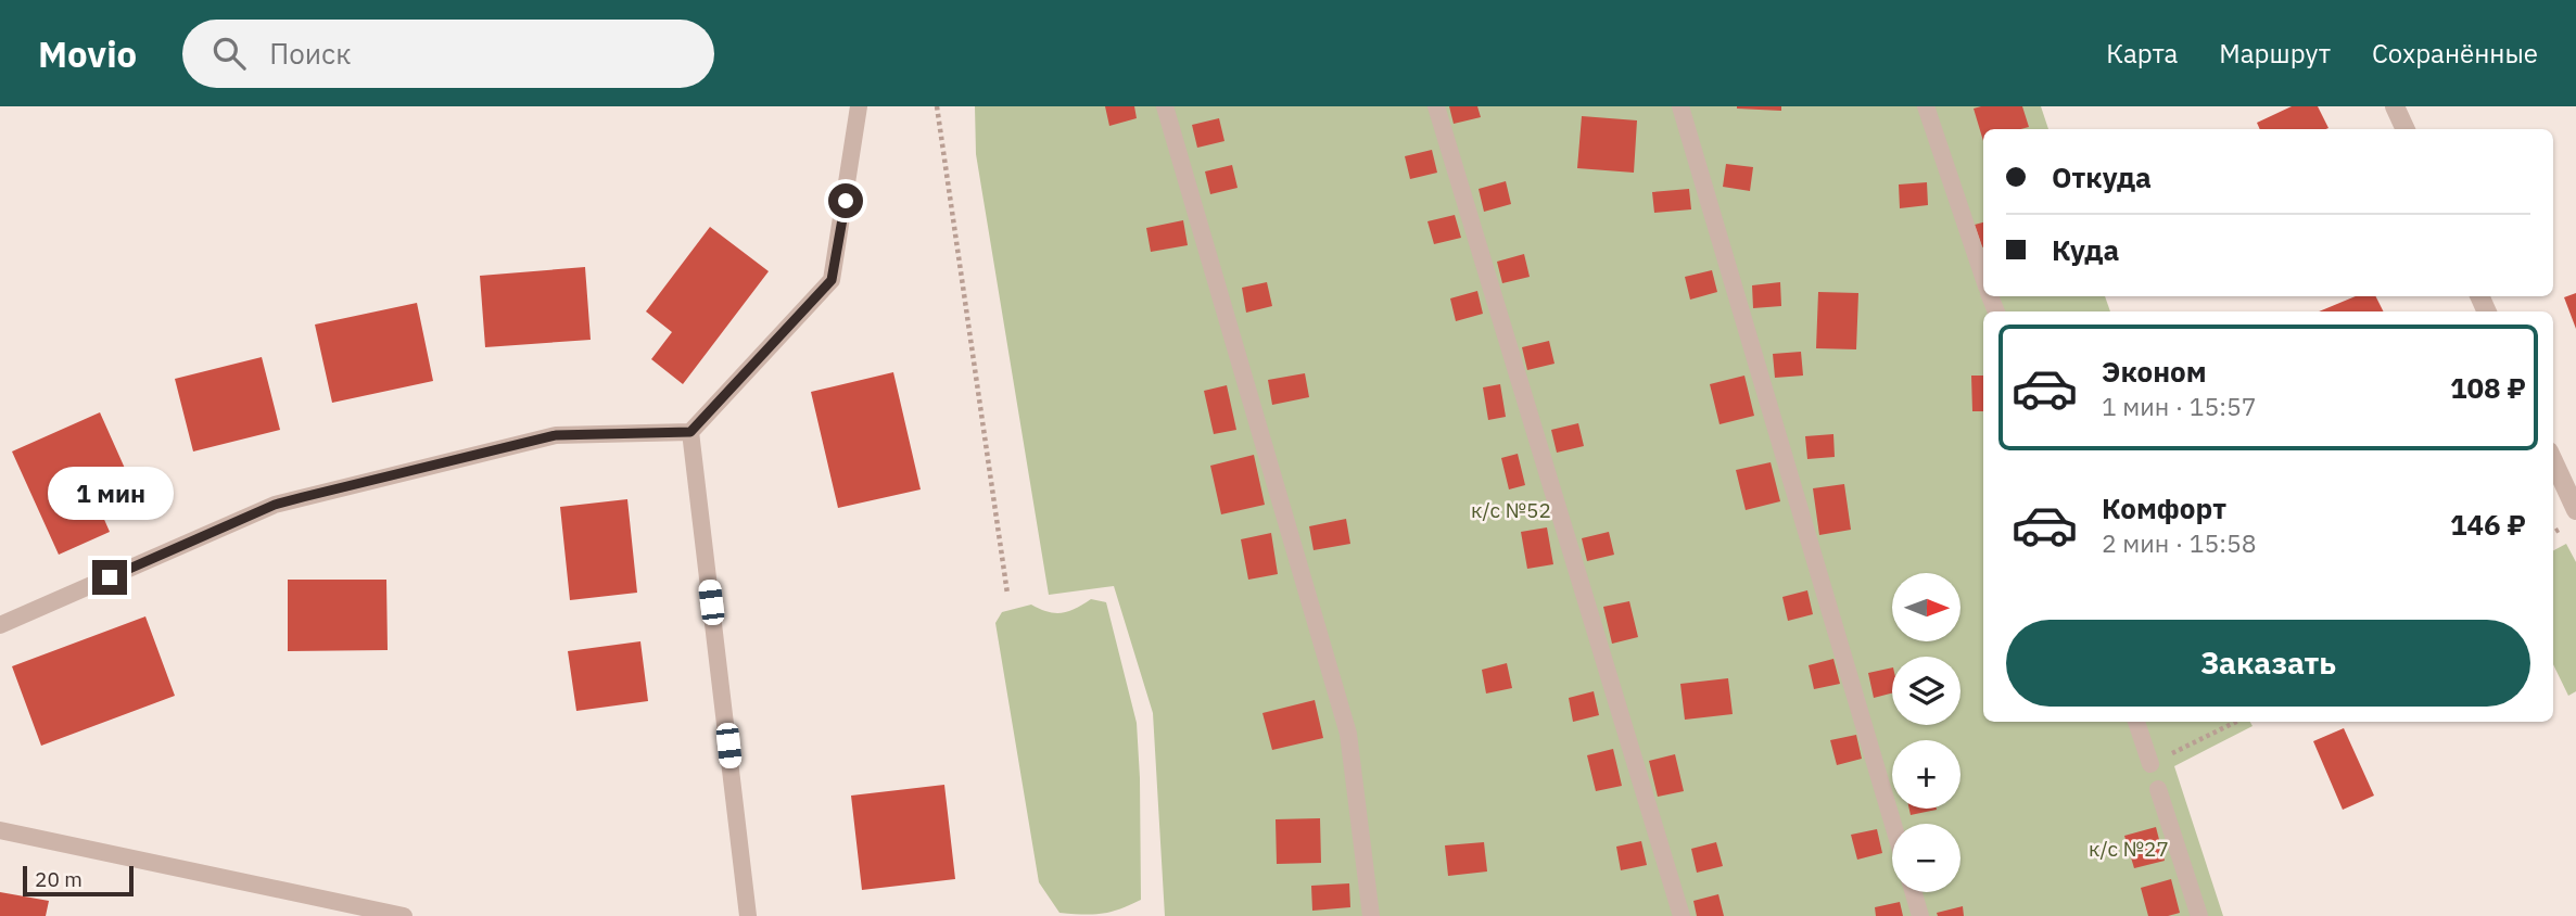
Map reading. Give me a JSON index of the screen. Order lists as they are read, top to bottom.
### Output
{
  "parks": ["к/с №52", "к/с №27"],
  "scale_bar": "20 m",
  "north": "right",
  "page": {
    "header": "Movio",
    "search": "Поиск",
    "nav": ["Карта", "Маршрут", "Сохранённые"],
    "banner": ["Откуда", "Куда"],
    "list": [
      {
        "name": "Эконом",
        "note": "1 мин · 15:57",
        "value": "108 ₽"
      },
      {
        "name": "Комфорт",
        "note": "2 мин · 15:58",
        "value": "146 ₽"
      }
    ],
    "bubble": "1 мин",
    "map_buttons": ["+", "−"],
    "buttons": "Заказать",
    "scale": "20 m"
  }
}
